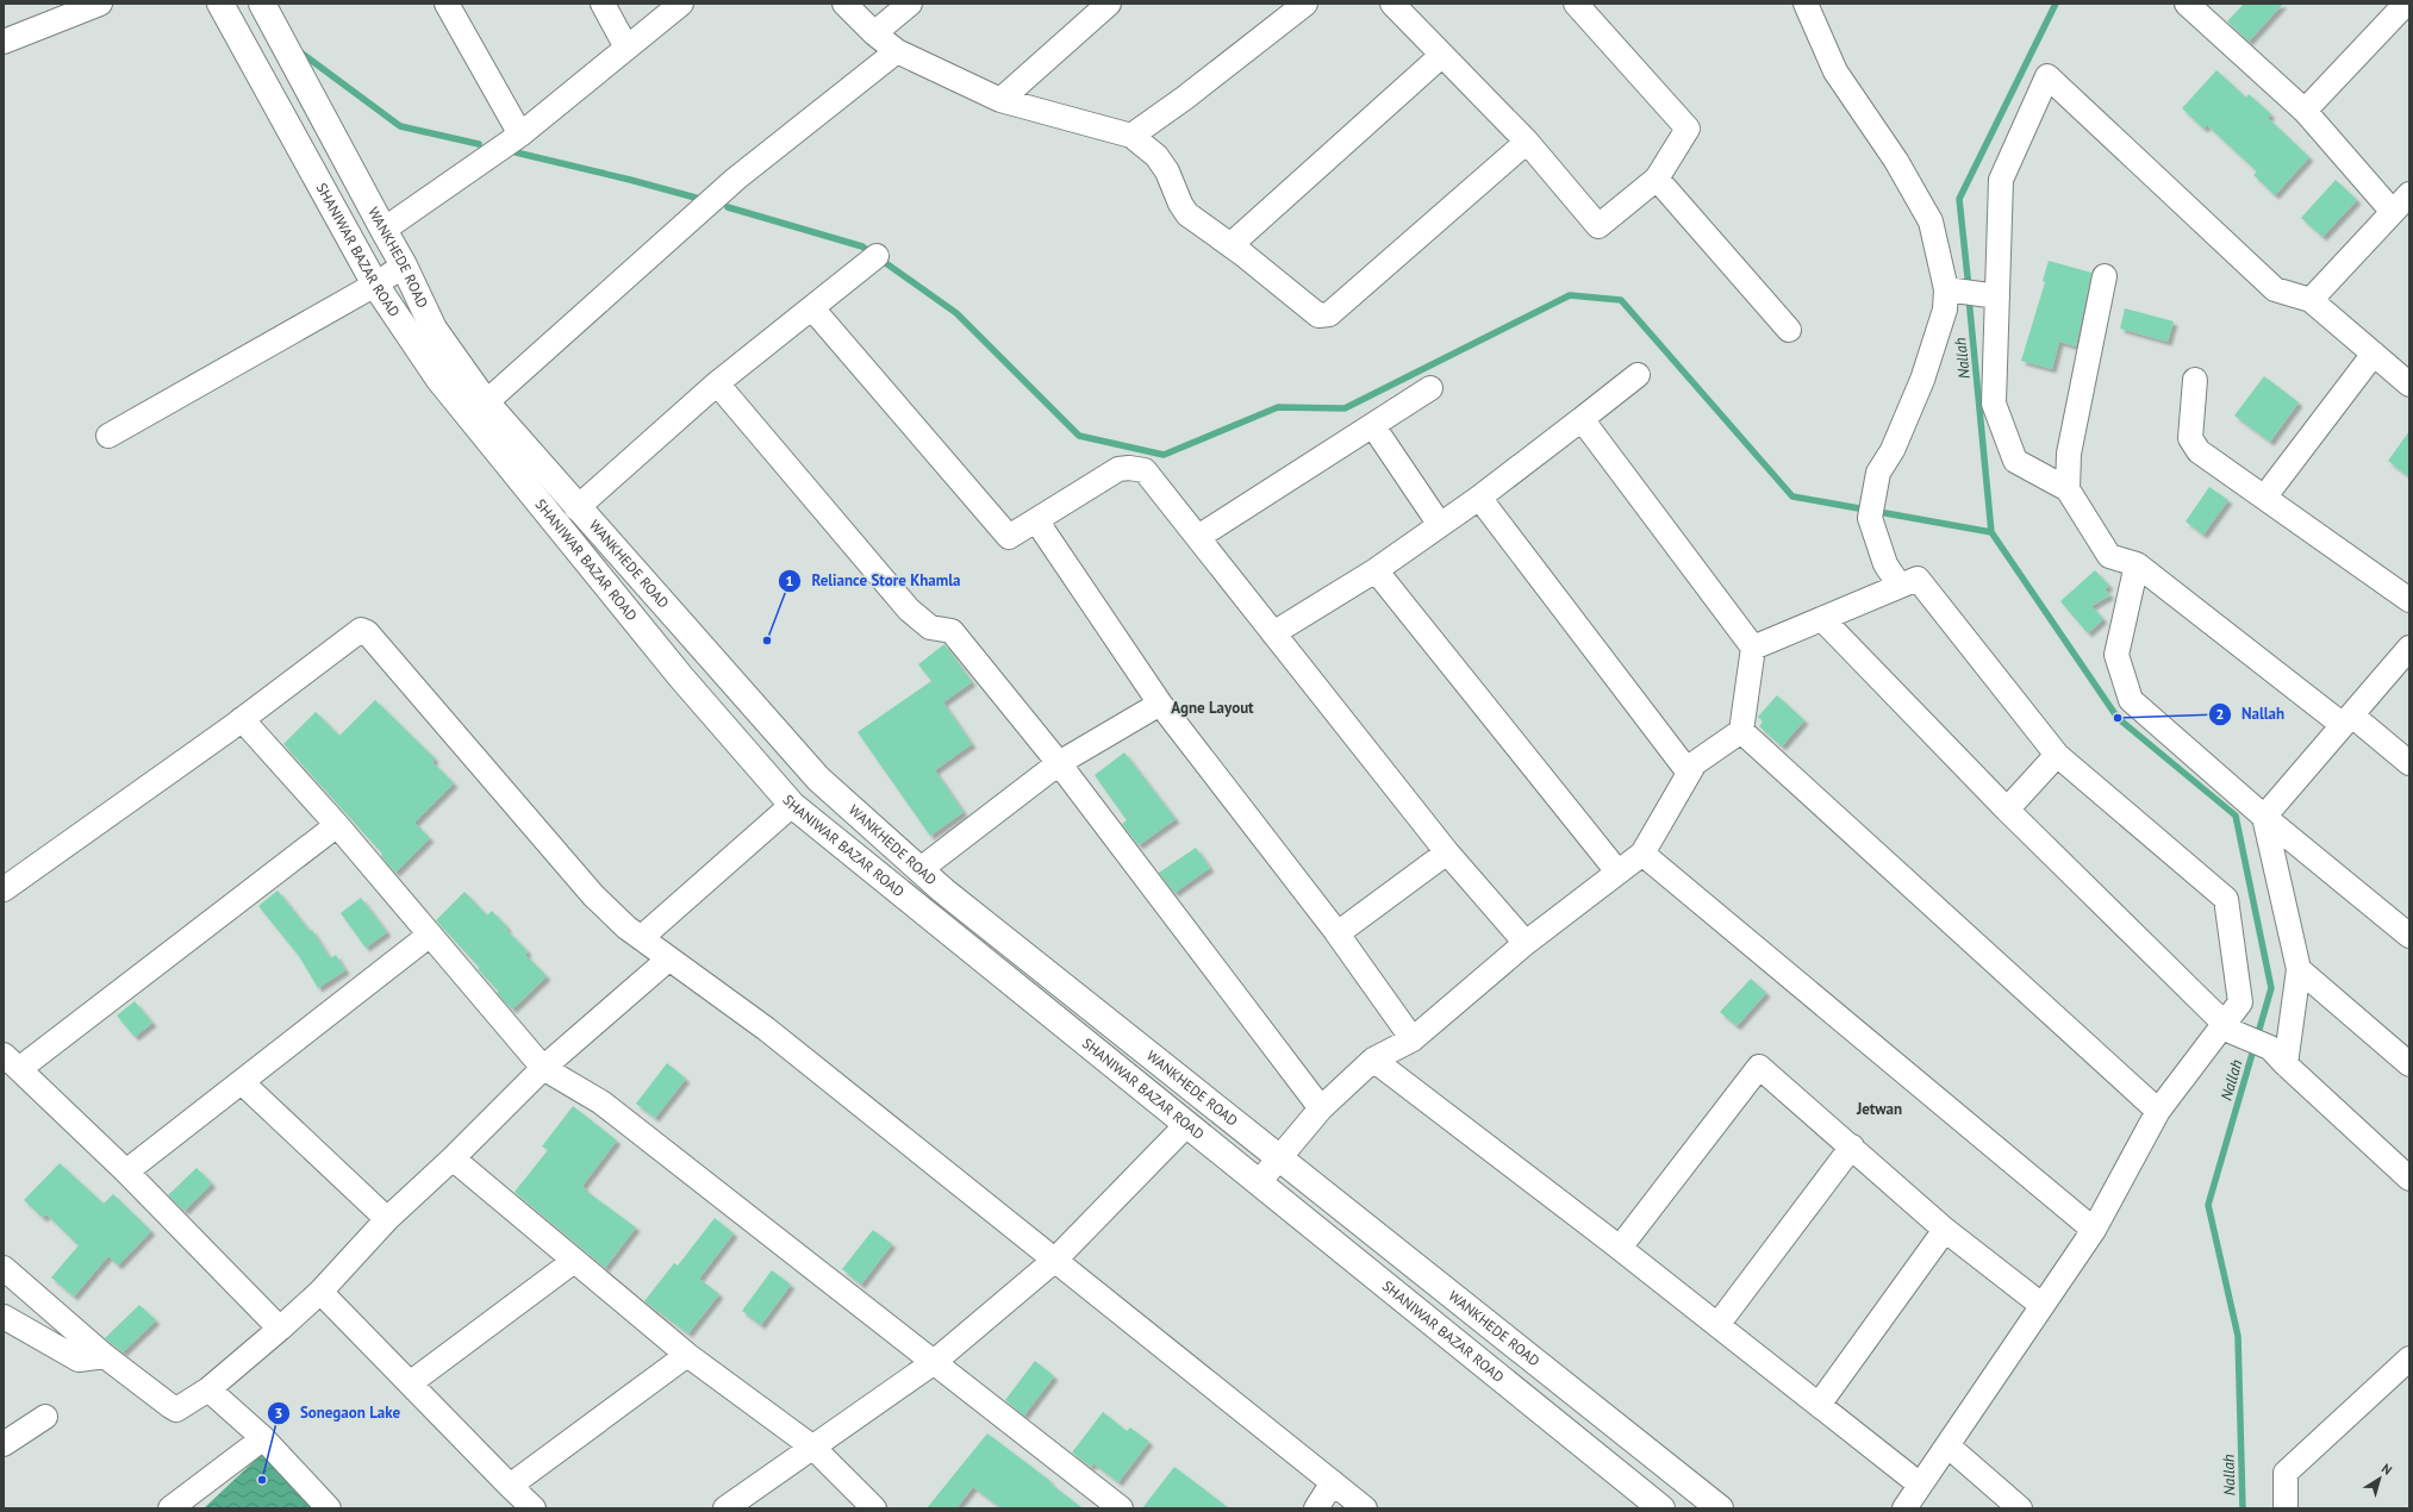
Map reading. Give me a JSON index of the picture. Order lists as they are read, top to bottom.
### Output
{
  "streets": {
    "main road": ["SHANIWAR BAZAR ROAD", "WANKHEDE ROAD"]
  },
  "districts": ["Agne Layout", "Jetwan"],
  "water": ["Nallah"],
  "places": ["Reliance Store Khamla", "Nallah", "Sonegaon Lake"],
  "north": "top right"
}
